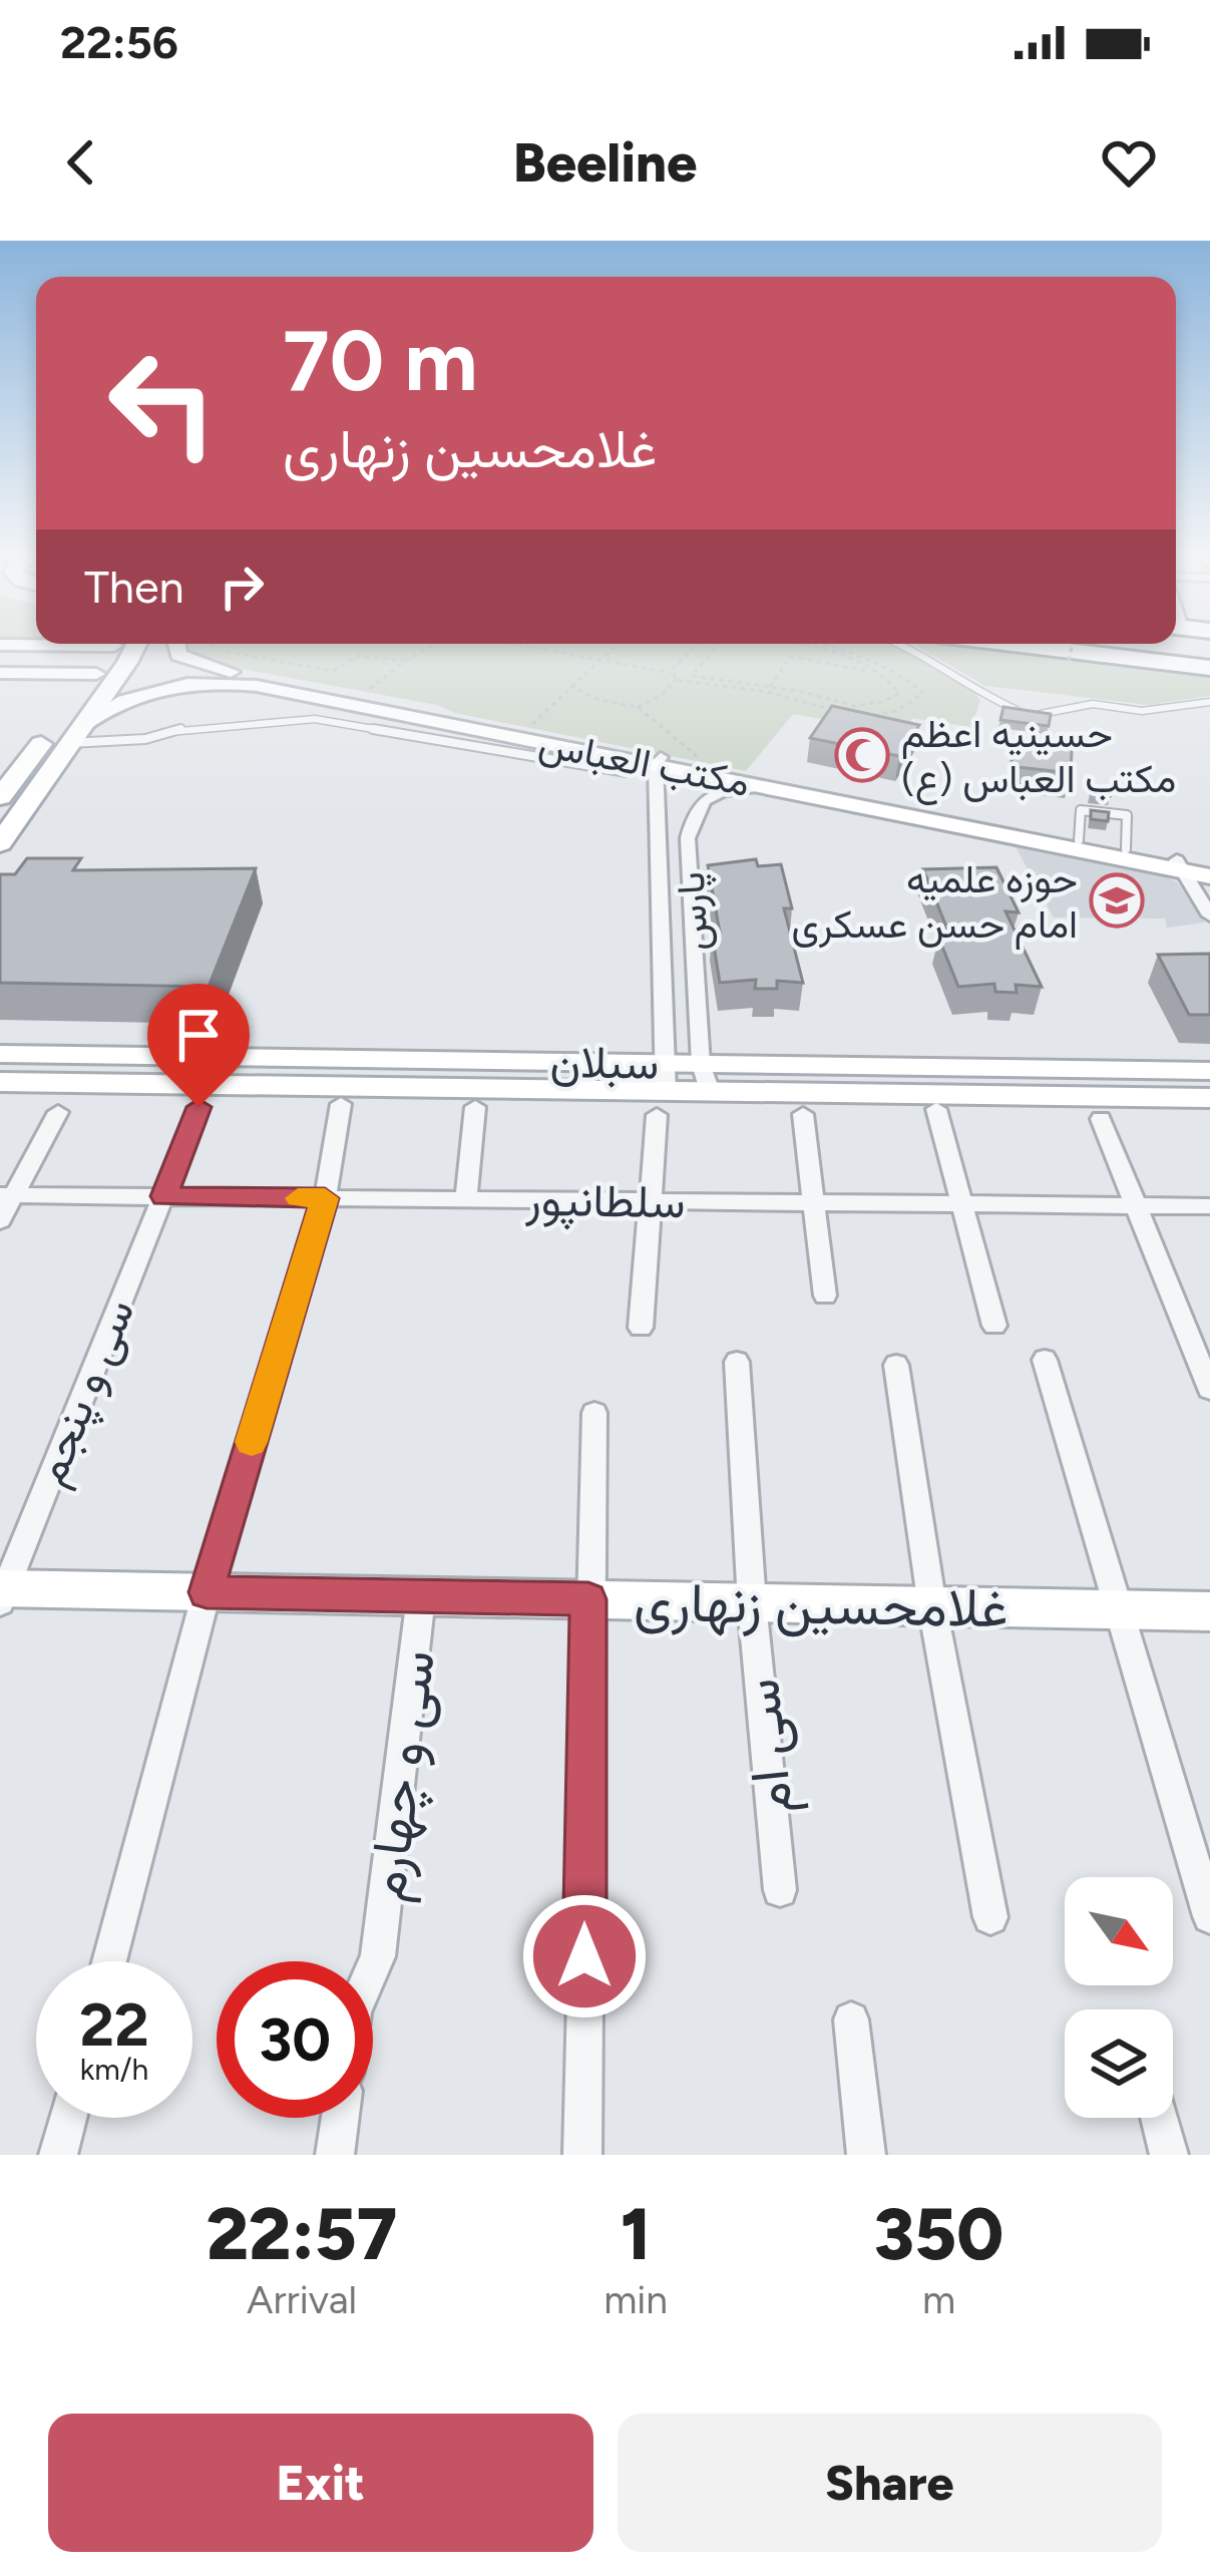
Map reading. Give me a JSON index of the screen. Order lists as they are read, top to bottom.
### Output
{
  "streets": {
    "main road": ["مکتب العباس", "سبلان", "غلامحسین زنهاری"],
    "street": [
      "پارس",
      "سلطانپور",
      "سی و پنجم",
      "سی ام",
      "سی و چهارم"
    ]
  },
  "crossings": [
    ["مکتب العباس", "پارس"],
    ["پارس", "سبلان"],
    ["پارس", "سلطانپور"],
    ["سلطانپور", "سی و پنجم"],
    ["سی و پنجم", "غلامحسین زنهاری"],
    ["غلامحسین زنهاری", "سی ام"],
    ["غلامحسین زنهاری", "سی و چهارم"]
  ],
  "places": {
    "mosque": ["حسینیه اعظم مکتب العباس (ع)"],
    "school or university": ["حوزه علمیه امام حسن عسکری"]
  },
  "north": "bottom right",
  "page": {
    "status": "22:56",
    "header": "Beeline",
    "turn": ["70 m", "غلامحسین زنهاری"],
    "then": "Then",
    "speed": "22 km/h",
    "limit": "30",
    "eta": [
      "22:57",
      "Arrival",
      "1",
      "min",
      "350",
      "m"
    ],
    "buttons": ["Exit", "Share"]
  }
}
